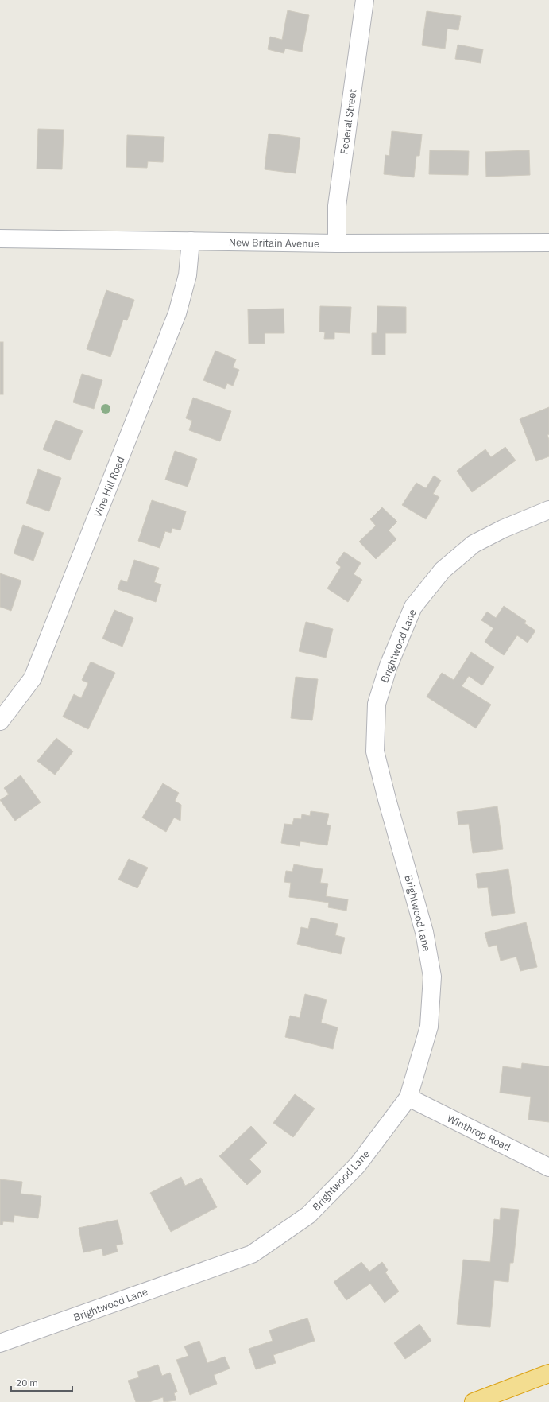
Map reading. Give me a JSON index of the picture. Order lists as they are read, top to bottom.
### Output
{
  "streets": {
    "street": [
      "Federal Street",
      "New Britain Avenue",
      "Vine Hill Road",
      "Brightwood Lane",
      "Winthrop Road"
    ]
  },
  "crossings": [
    ["Federal Street", "New Britain Avenue"],
    ["New Britain Avenue", "Vine Hill Road"],
    ["Brightwood Lane", "Winthrop Road"]
  ],
  "scale_bar": "20 m"
}
